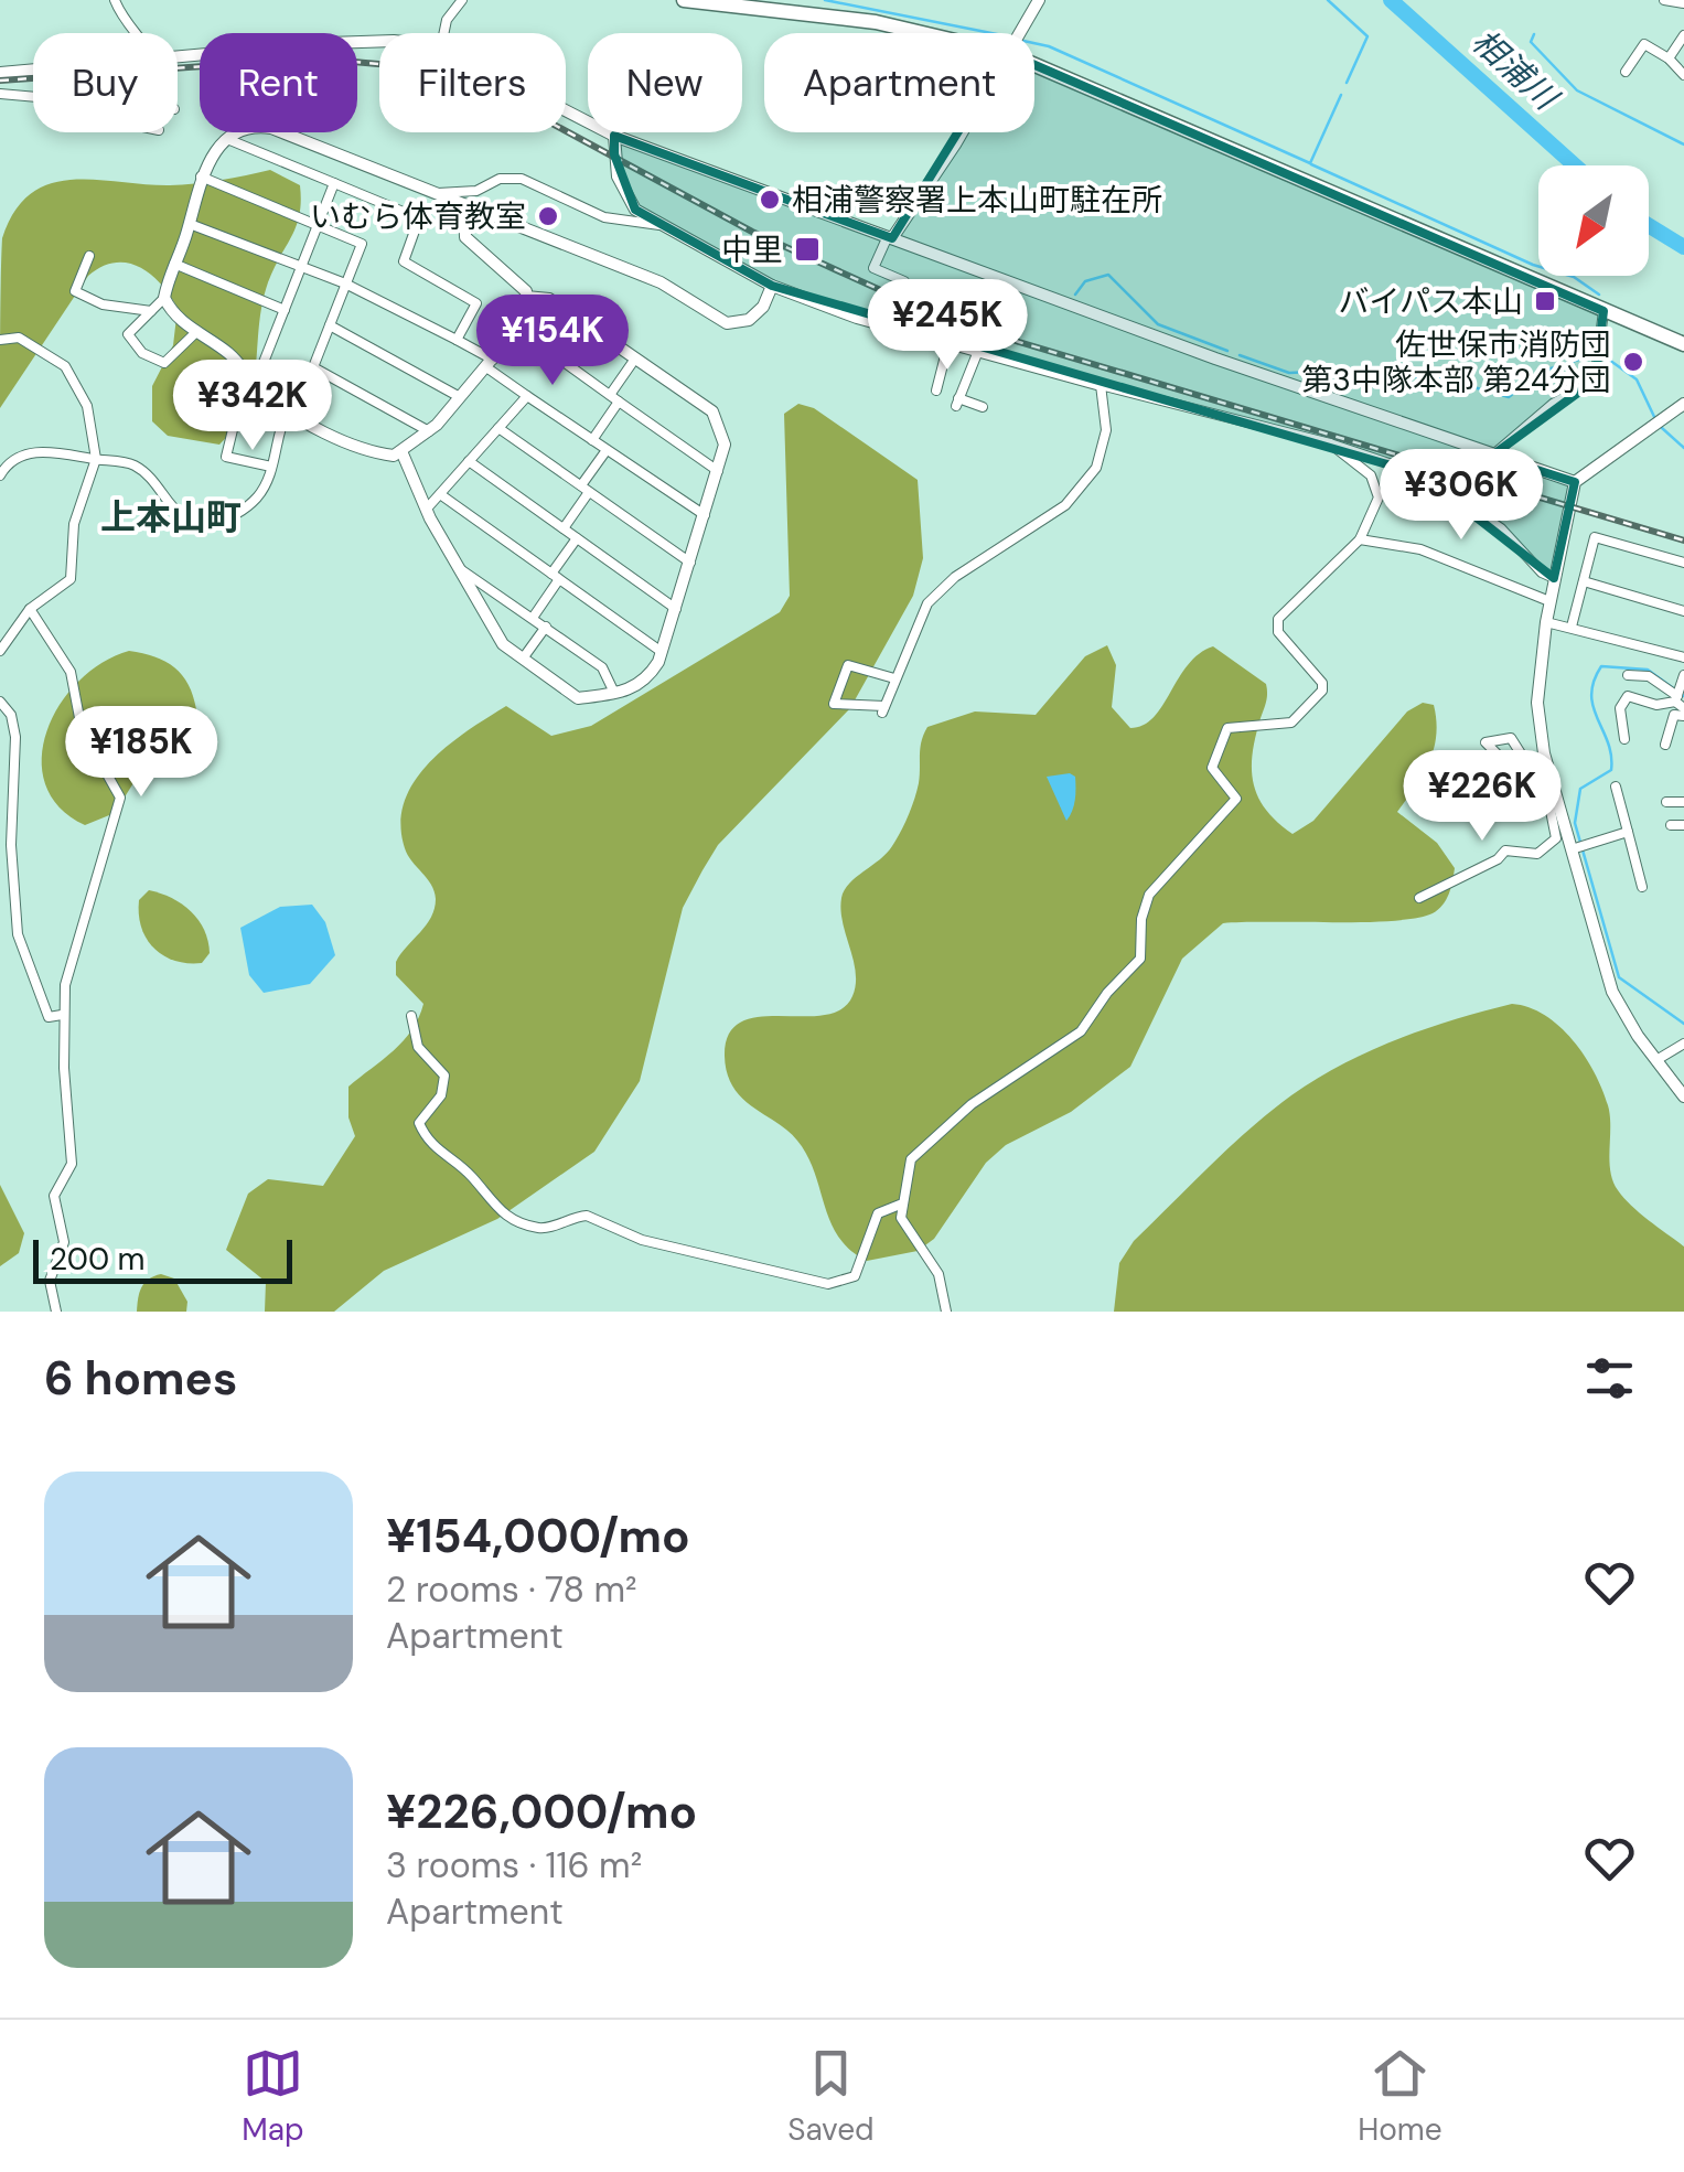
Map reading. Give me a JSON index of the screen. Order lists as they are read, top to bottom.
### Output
{
  "districts": ["上本山町"],
  "water": ["相浦川"],
  "places": {
    "other": ["相浦警察署上本山町駐在所", "いむら体育教室", "佐世保市消防団 第3中隊本部 第24分団"],
    "transit": ["中里", "バイパス本山"]
  },
  "scale_bar": "200 m",
  "north": "bottom left",
  "page": {
    "chip": [
      "Buy",
      "Rent",
      "Filters",
      "New",
      "Apartment"
    ],
    "price": [
      "¥245K",
      "¥154K",
      "¥342K",
      "¥306K",
      "¥185K",
      "¥226K"
    ],
    "scale": "200 m",
    "heading": "6 homes",
    "list": [
      {
        "name": "¥154,000/mo",
        "note": "2 rooms · 78 m² · Apartment"
      },
      {
        "name": "¥226,000/mo",
        "note": "3 rooms · 116 m² · Apartment"
      }
    ],
    "tabs": ["Map", "Saved", "Home"]
  }
}
